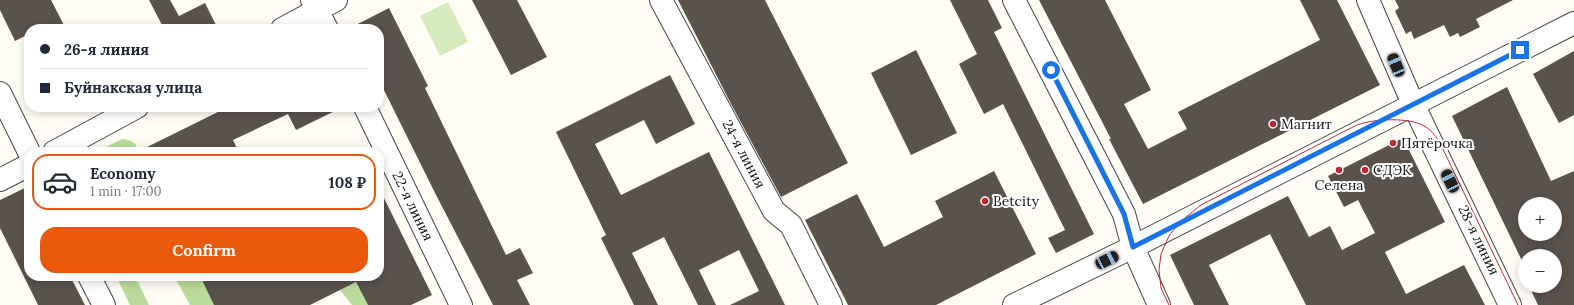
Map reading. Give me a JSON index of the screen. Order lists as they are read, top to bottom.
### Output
{
  "streets": {
    "street": ["24-я линия", "22-я линия", "28-я линия"]
  },
  "places": [
    "Магнит",
    "Пятёрочка",
    "Селена",
    "СДЭК",
    "Betcity"
  ],
  "page": {
    "banner": ["26-я линия", "Буйнакская улица"],
    "list": [
      {
        "name": "Economy",
        "note": "1 min · 17:00",
        "value": "108 ₽"
      }
    ],
    "map_buttons": ["+", "−"],
    "buttons": "Confirm"
  }
}
